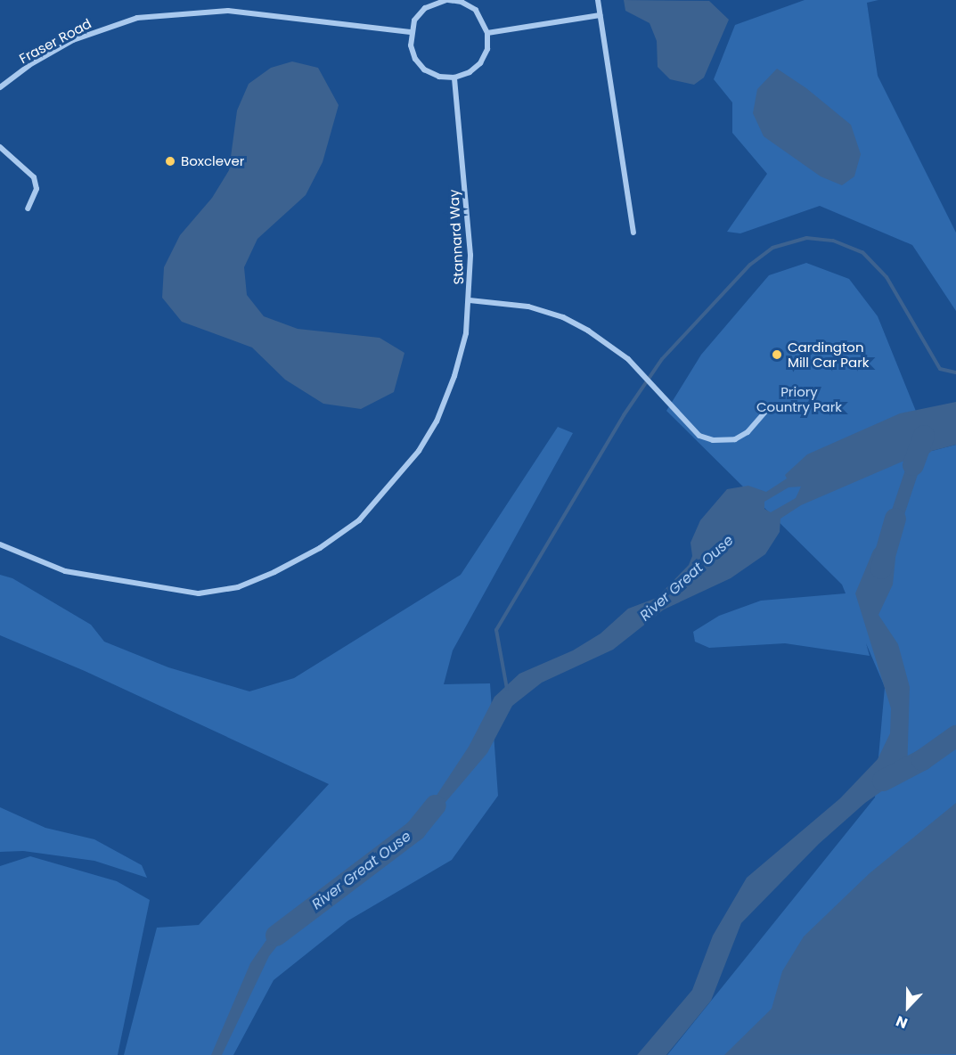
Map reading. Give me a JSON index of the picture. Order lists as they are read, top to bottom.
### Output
{
  "streets": {
    "street": ["Fraser Road", "Stannard Way"]
  },
  "crossings": [
    ["Fraser Road", "Stannard Way"]
  ],
  "water": ["River Great Ouse"],
  "parks": ["Priory Country Park"],
  "places": ["Boxclever", "Cardington Mill Car Park"],
  "north": "bottom"
}
